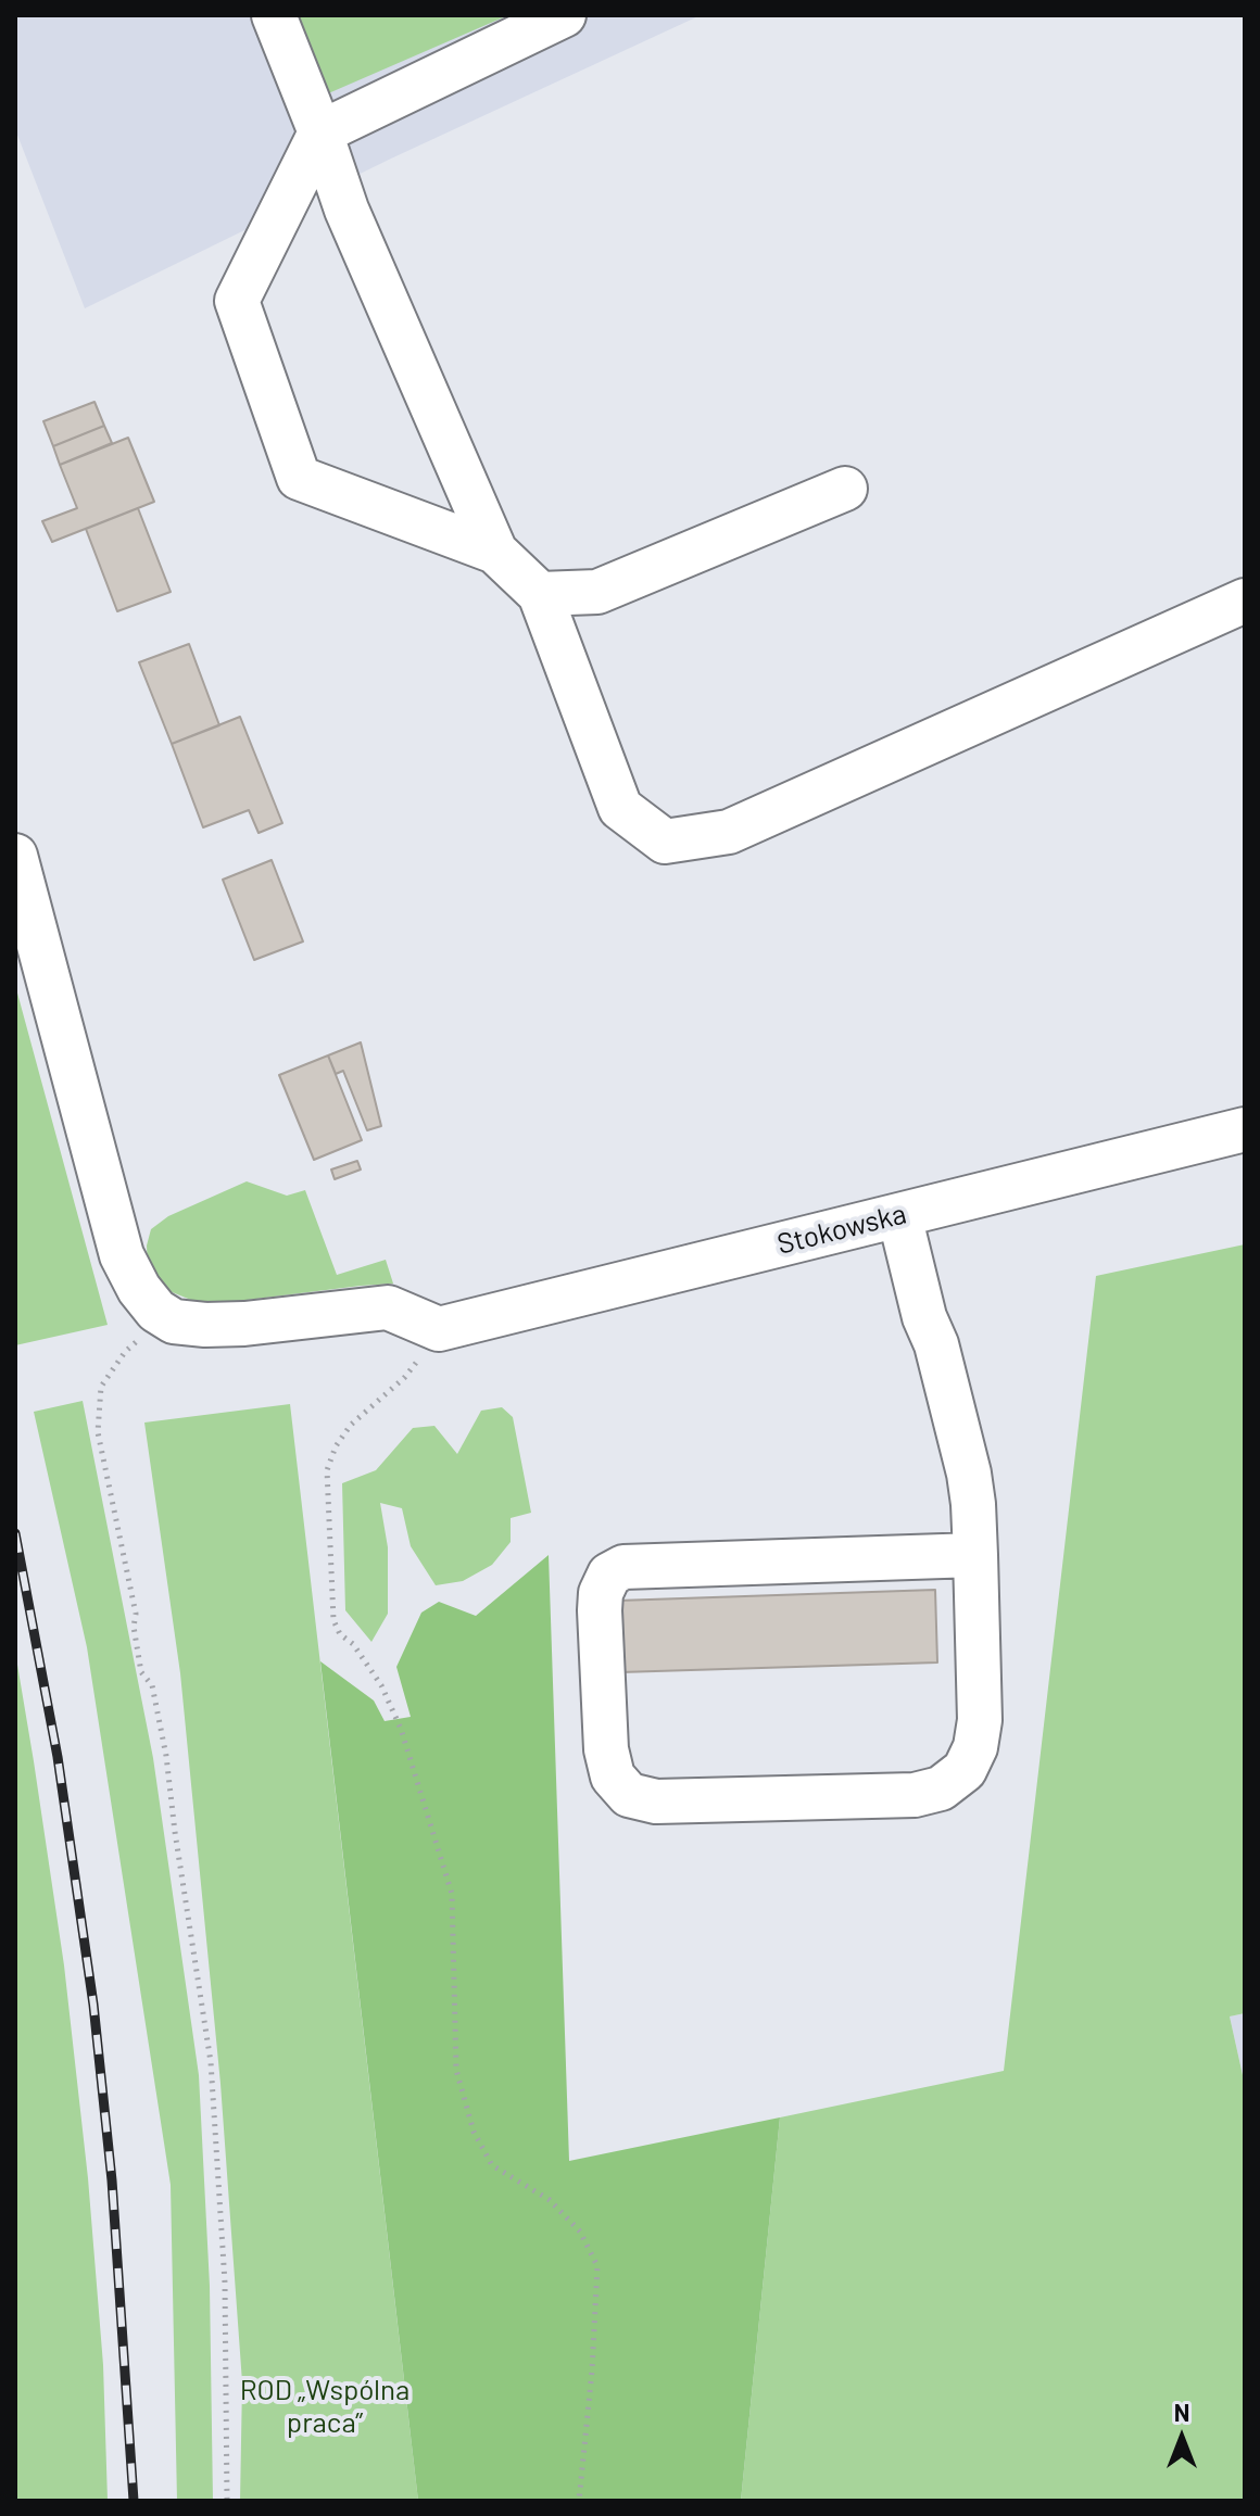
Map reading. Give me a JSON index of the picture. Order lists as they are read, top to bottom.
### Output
{
  "streets": {
    "street": ["Stokowska"]
  },
  "parks": ["ROD „Wspólna praca”"],
  "north": "top"
}
